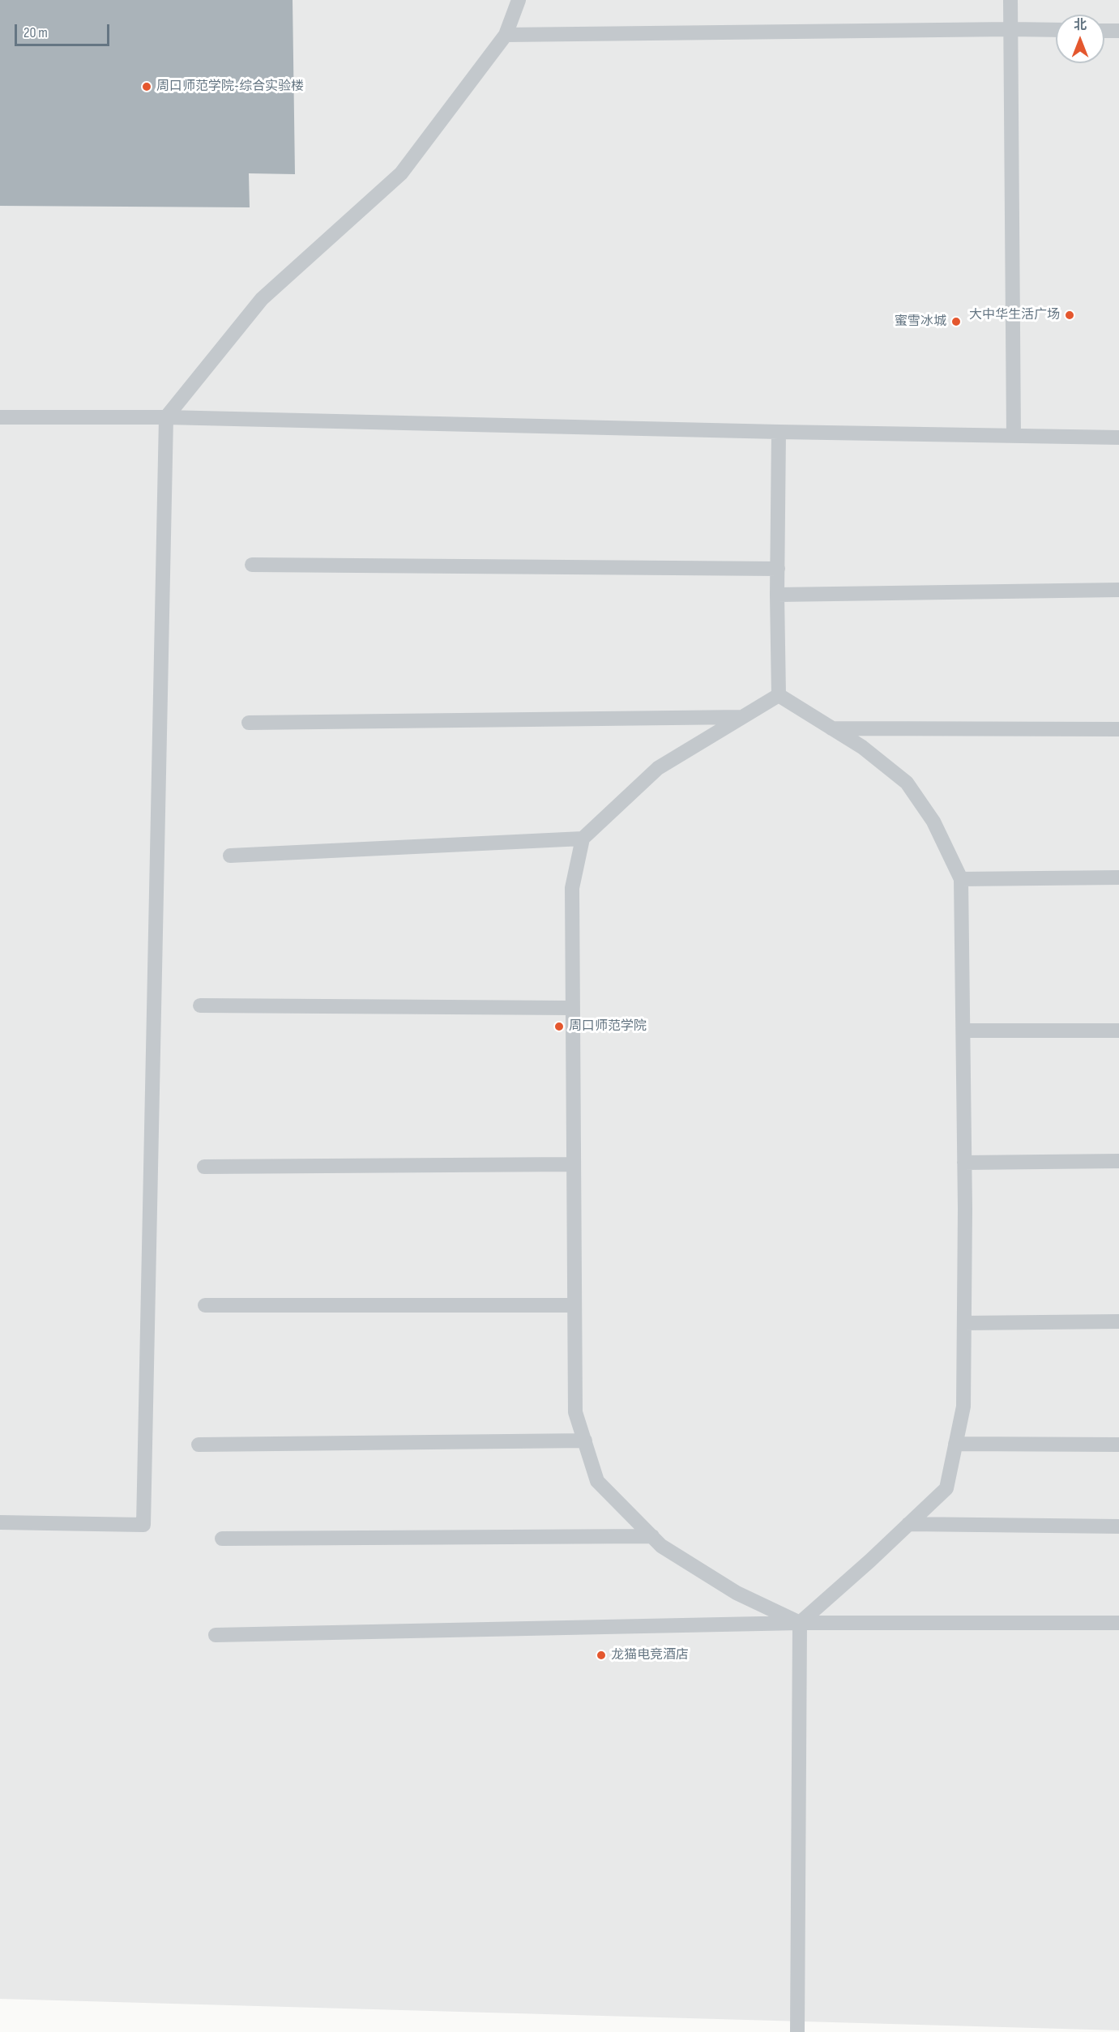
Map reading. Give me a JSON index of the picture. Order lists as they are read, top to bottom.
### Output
{
  "places": [
    "周口师范学院-综合实验楼",
    "大中华生活广场",
    "蜜雪冰城",
    "周口师范学院",
    "龙猫电竞酒店"
  ],
  "scale_bar": "20 m",
  "north": "top"
}
